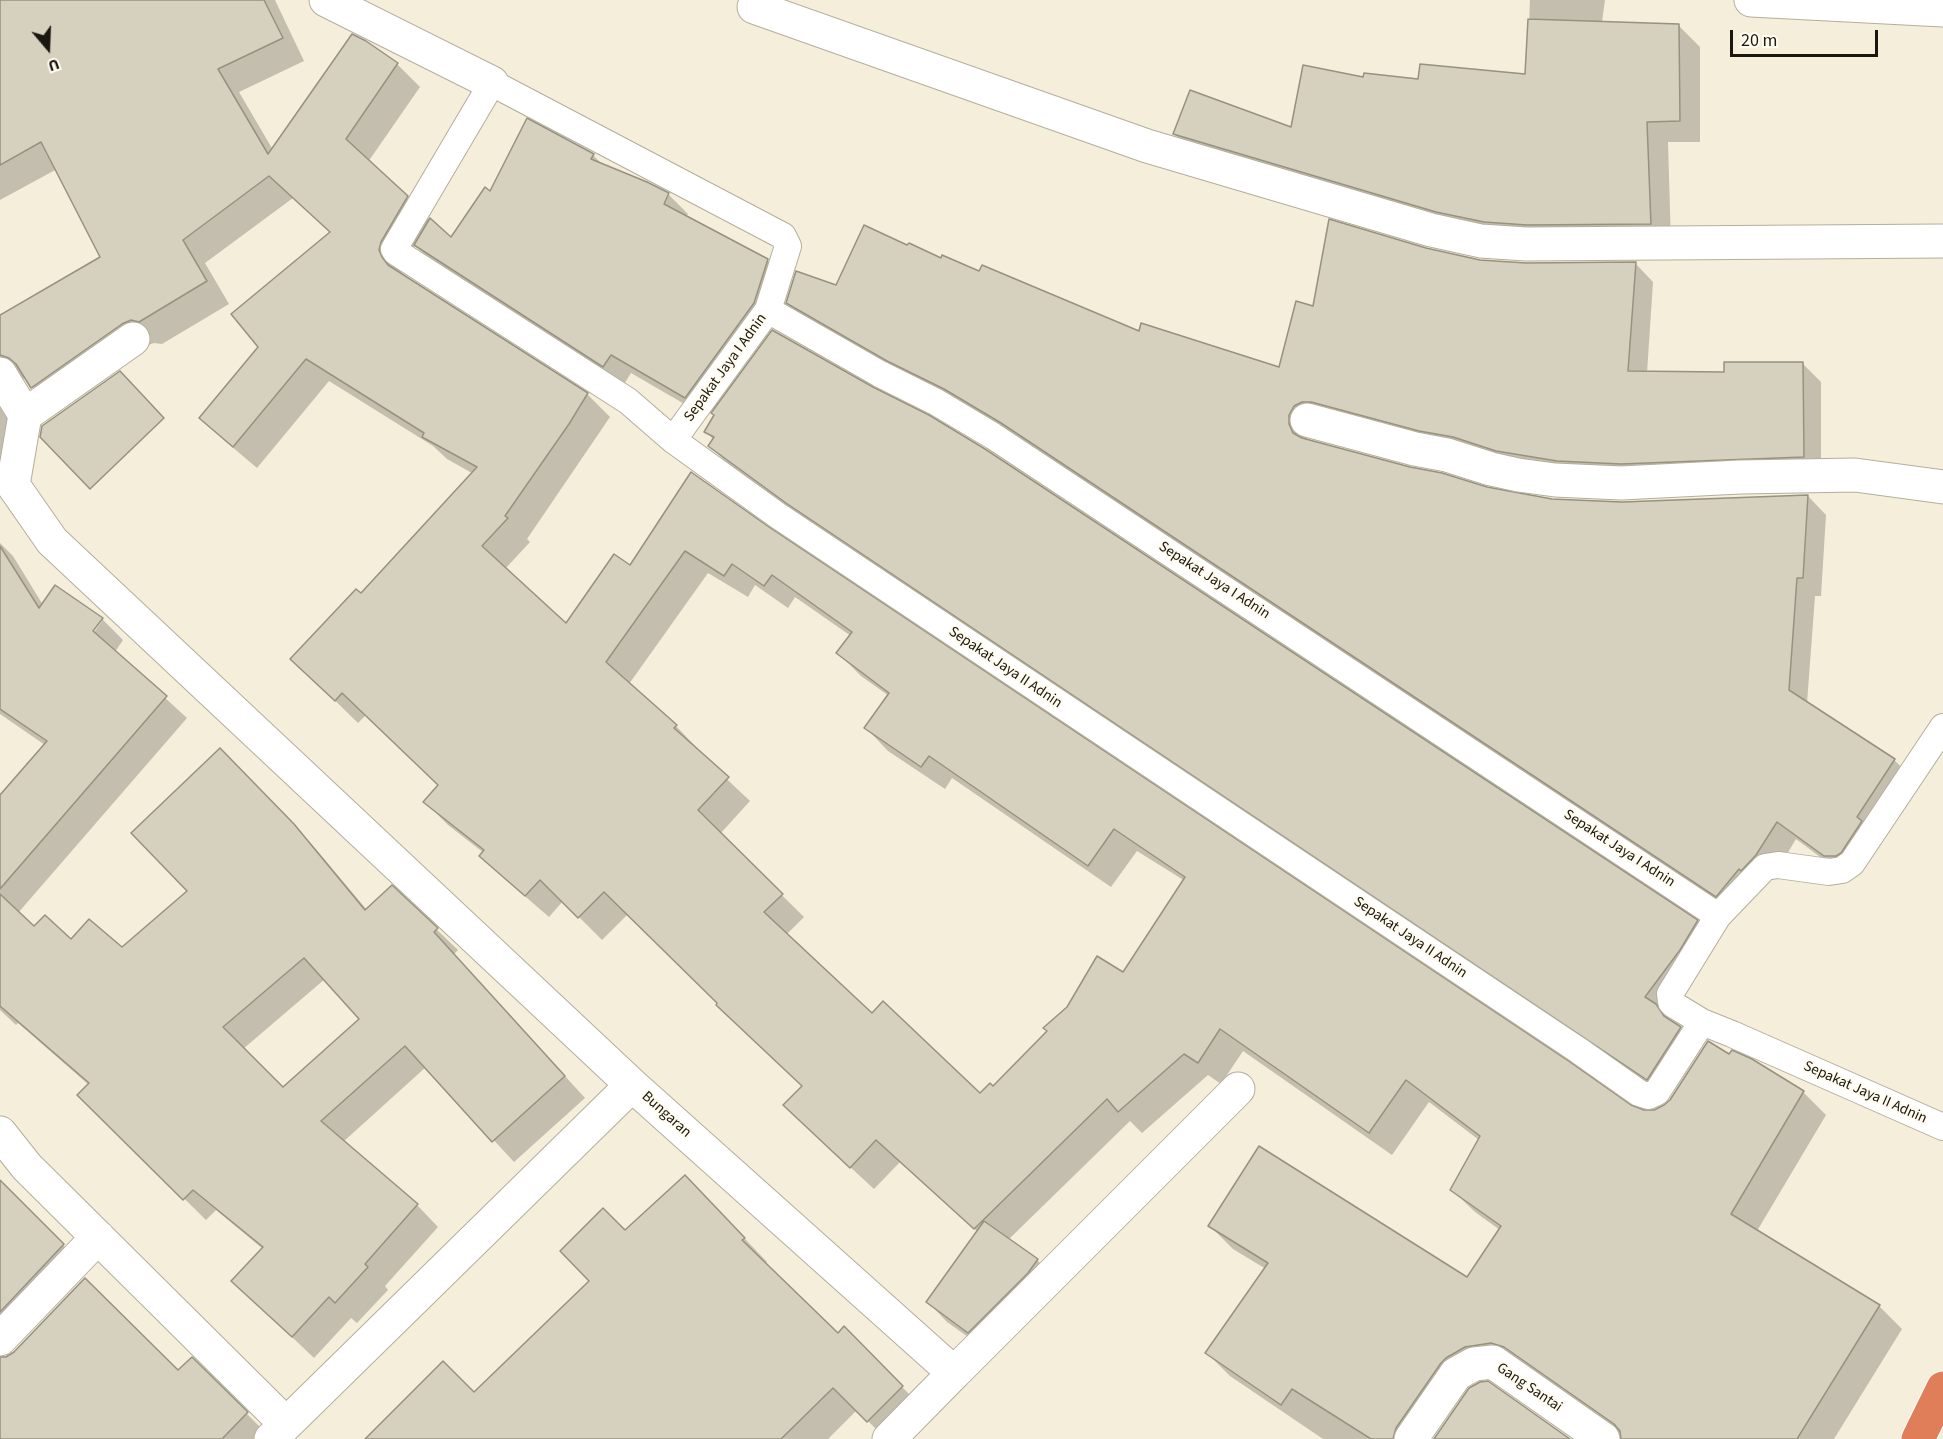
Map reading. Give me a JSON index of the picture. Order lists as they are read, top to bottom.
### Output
{
  "streets": {
    "street": ["Bungaran", "Gang Santai"],
    "lane": ["Sepakat Jaya I Adnin", "Sepakat Jaya II Adnin"]
  },
  "crossings": [
    ["Sepakat Jaya I Adnin", "Sepakat Jaya II Adnin"]
  ],
  "scale_bar": "20 m",
  "north": "bottom"
}
